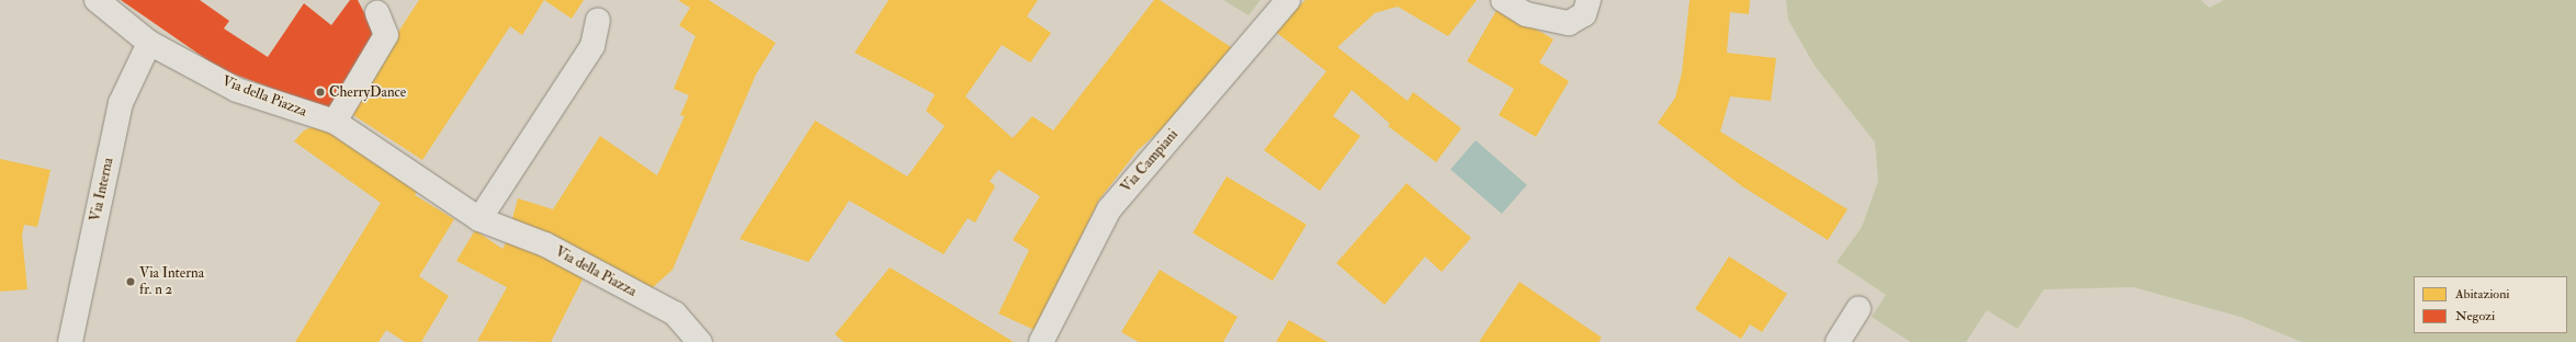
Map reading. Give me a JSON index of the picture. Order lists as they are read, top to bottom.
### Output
{
  "streets": {
    "street": ["Via della Piazza", "Via Campiani", "Via Interna"]
  },
  "crossings": [
    ["Via della Piazza", "Via Interna"]
  ],
  "places": ["CherryDance", "Via Interna fr. n 2"],
  "legend": ["Abitazioni", "Negozi"]
}
